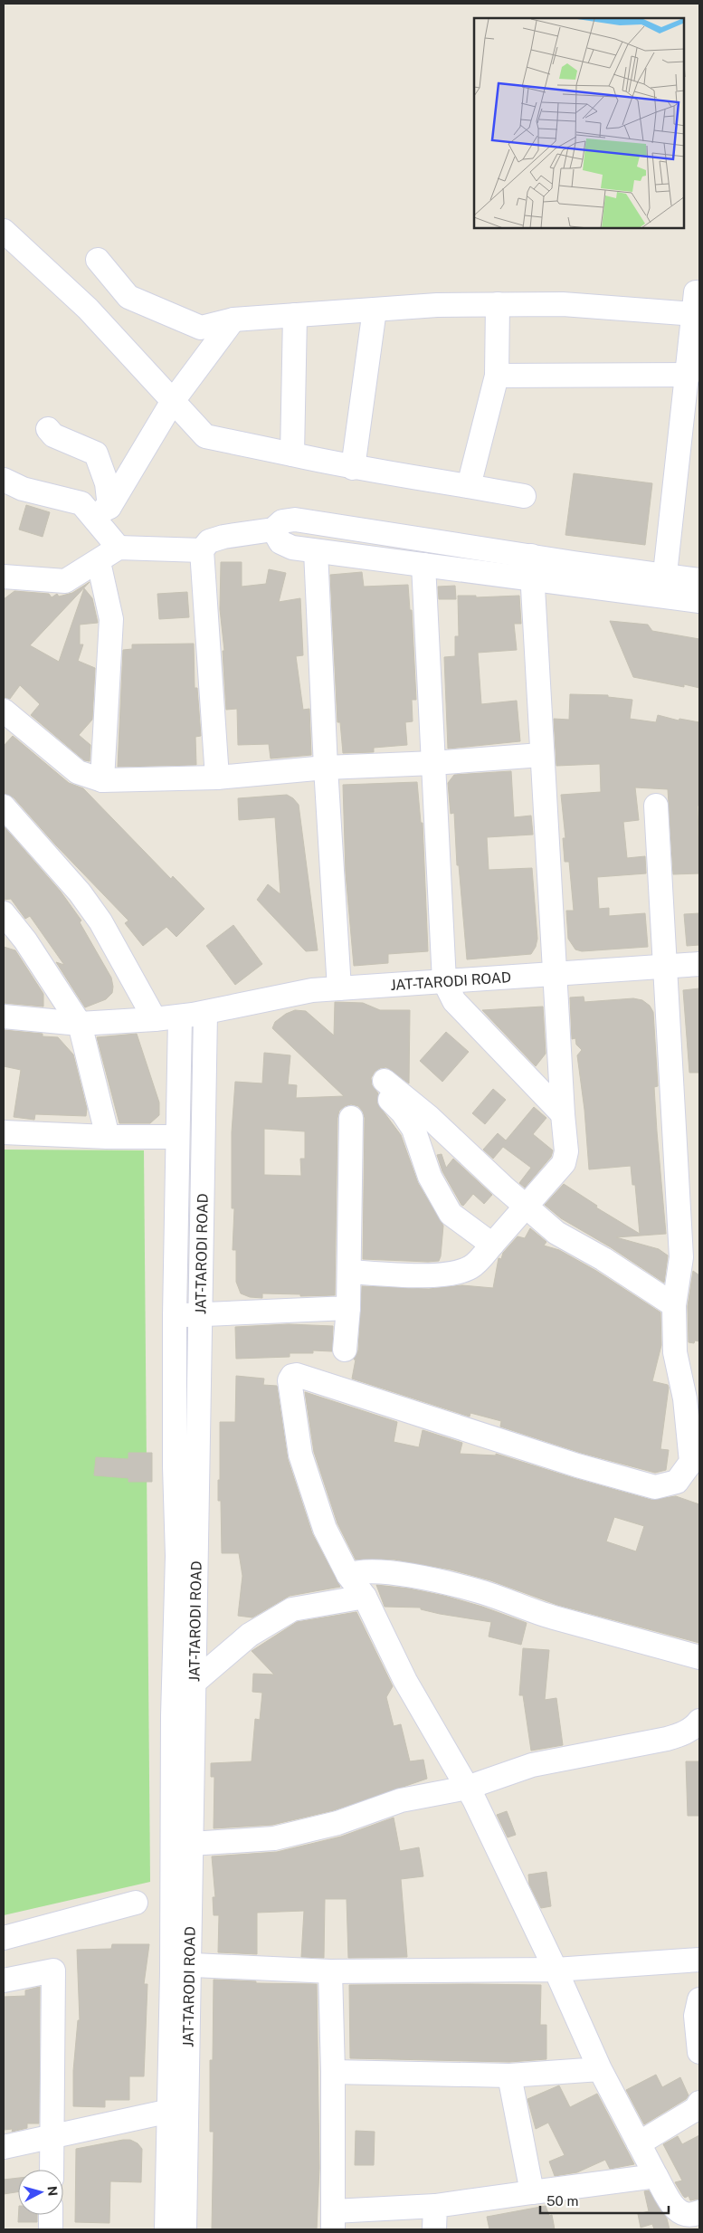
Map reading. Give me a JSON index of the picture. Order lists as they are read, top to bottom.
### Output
{
  "streets": {
    "street": ["JAT-TARODI ROAD"]
  },
  "scale_bar": "50 m",
  "north": "right"
}
